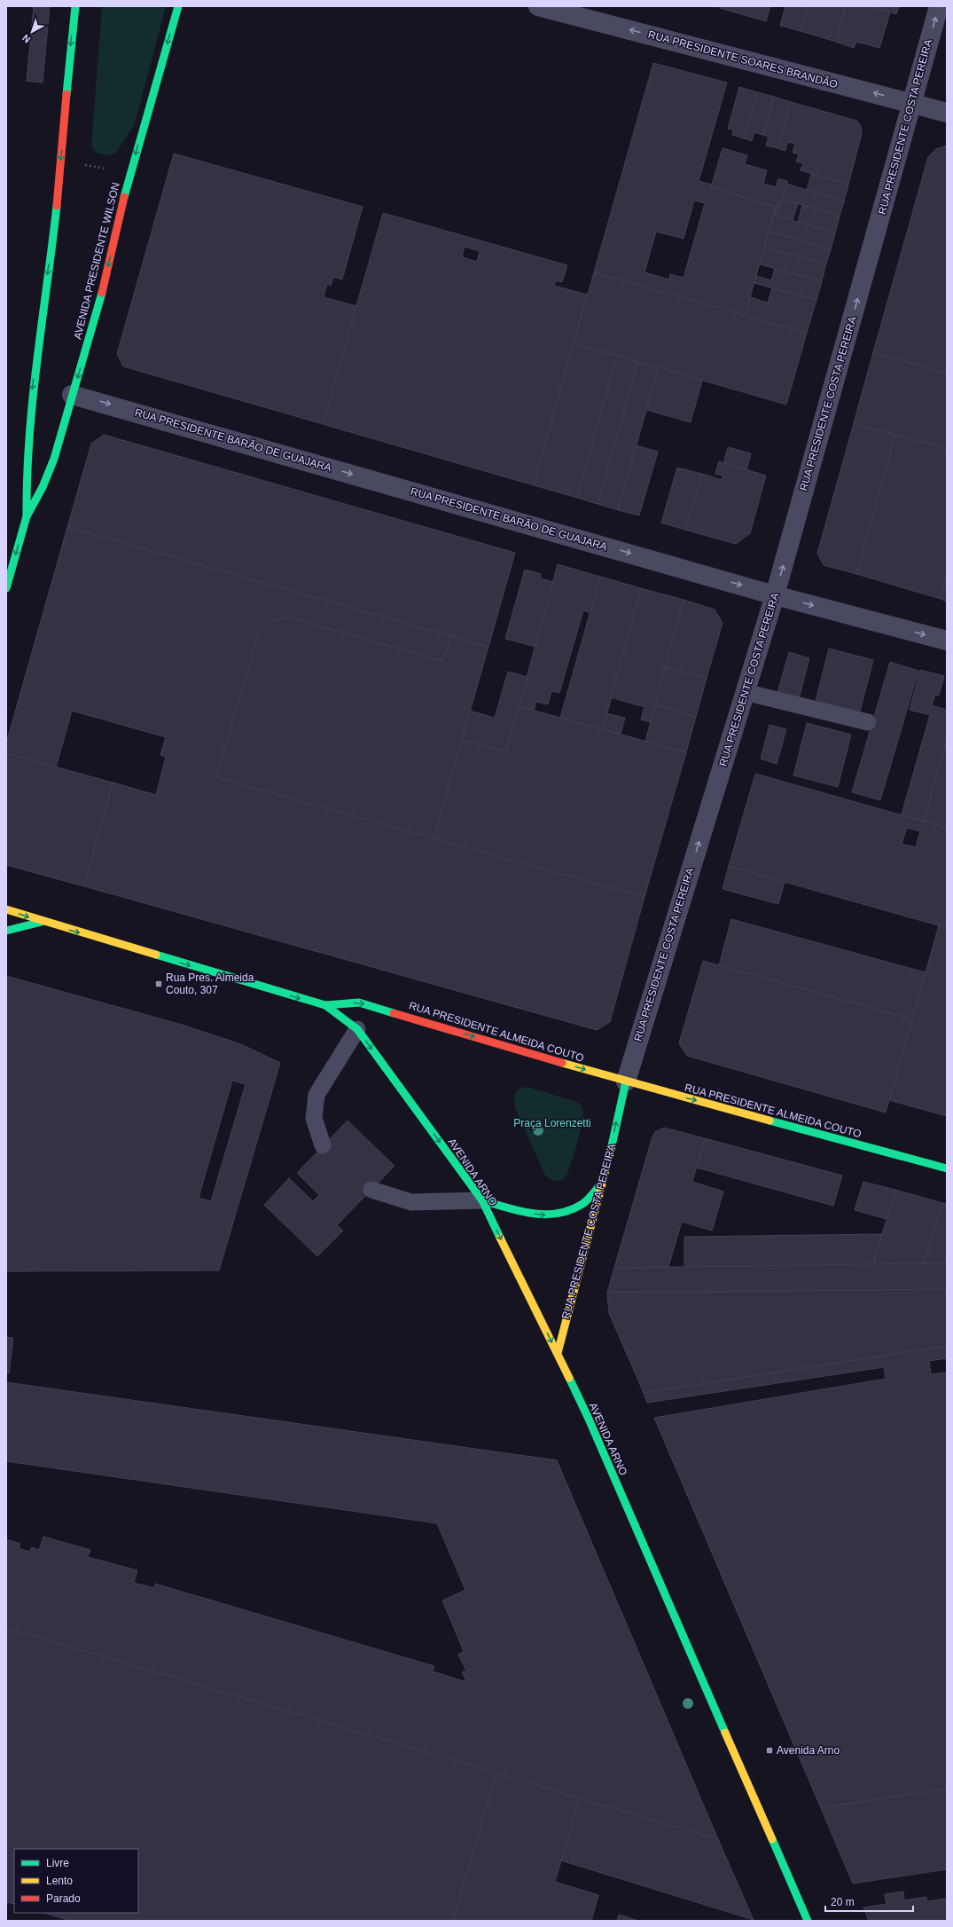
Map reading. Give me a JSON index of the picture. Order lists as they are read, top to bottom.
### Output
{
  "streets": {
    "main road": [
      "RUA PRESIDENTE COSTA PEREIRA",
      "AVENIDA PRESIDENTE WILSON",
      "RUA PRESIDENTE ALMEIDA COUTO",
      "AVENIDA ARNO"
    ],
    "street": ["RUA PRESIDENTE SOARES BRANDÃO", "RUA PRESIDENTE BARÃO DE GUAJARA"]
  },
  "crossings": [
    ["RUA PRESIDENTE SOARES BRANDÃO", "RUA PRESIDENTE COSTA PEREIRA"],
    ["RUA PRESIDENTE COSTA PEREIRA", "RUA PRESIDENTE BARÃO DE GUAJARA"],
    ["RUA PRESIDENTE COSTA PEREIRA", "RUA PRESIDENTE ALMEIDA COUTO"],
    ["RUA PRESIDENTE COSTA PEREIRA", "AVENIDA ARNO"],
    ["AVENIDA PRESIDENTE WILSON", "RUA PRESIDENTE BARÃO DE GUAJARA"],
    ["RUA PRESIDENTE ALMEIDA COUTO", "AVENIDA ARNO"]
  ],
  "one_way": [
    "RUA PRESIDENTE SOARES BRANDÃO",
    "RUA PRESIDENTE COSTA PEREIRA",
    "AVENIDA PRESIDENTE WILSON",
    "RUA PRESIDENTE BARÃO DE GUAJARA",
    "RUA PRESIDENTE ALMEIDA COUTO",
    "AVENIDA ARNO"
  ],
  "parks": ["Praça Lorenzetti"],
  "places": {
    "transit": ["Rua Pres. Almeida Couto, 307", "Avenida Arno"]
  },
  "legend": ["Livre", "Lento", "Parado"],
  "scale_bar": "20 m",
  "north": "bottom left"
}
